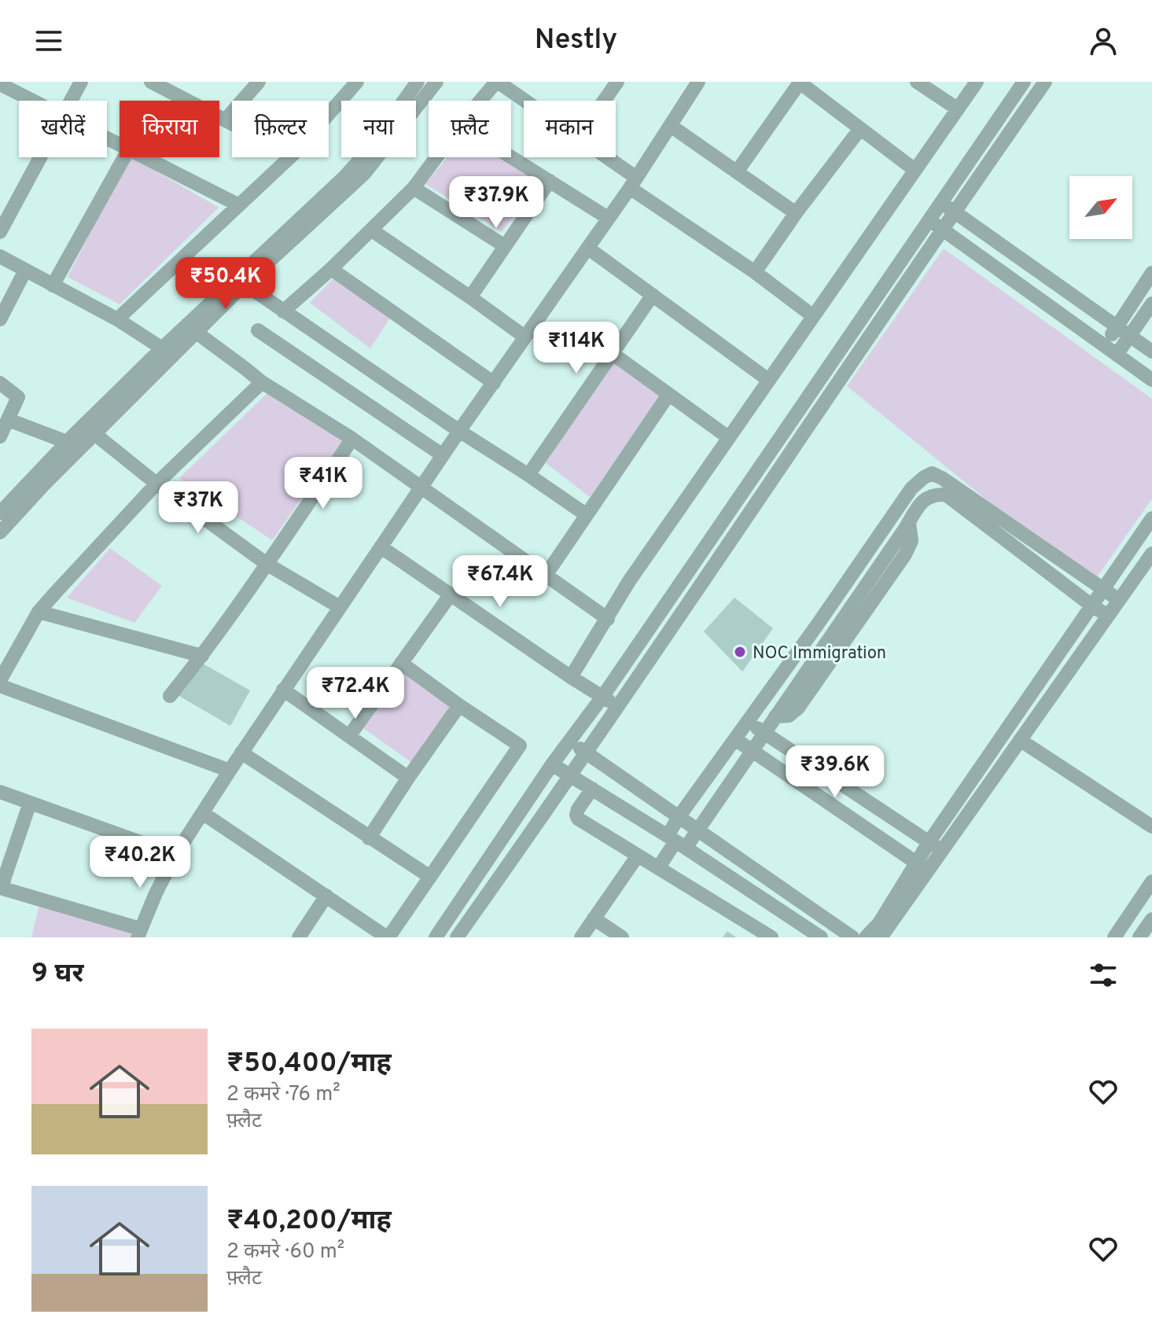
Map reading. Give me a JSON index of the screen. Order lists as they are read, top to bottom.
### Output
{
  "places": ["NOC Immigration"],
  "north": "top right",
  "page": {
    "header": "Nestly",
    "chip": [
      "खरीदें",
      "किराया",
      "फ़िल्टर",
      "नया",
      "फ़्लैट",
      "मकान"
    ],
    "price": [
      "₹37.9K",
      "₹50.4K",
      "₹114K",
      "₹41K",
      "₹37K",
      "₹67.4K",
      "₹72.4K",
      "₹39.6K",
      "₹40.2K"
    ],
    "heading": "9 घर",
    "list": [
      {
        "name": "₹50,400/माह",
        "note": "2 कमरे · 76 m² · फ़्लैट"
      },
      {
        "name": "₹40,200/माह",
        "note": "2 कमरे · 60 m² · फ़्लैट"
      }
    ]
  }
}
